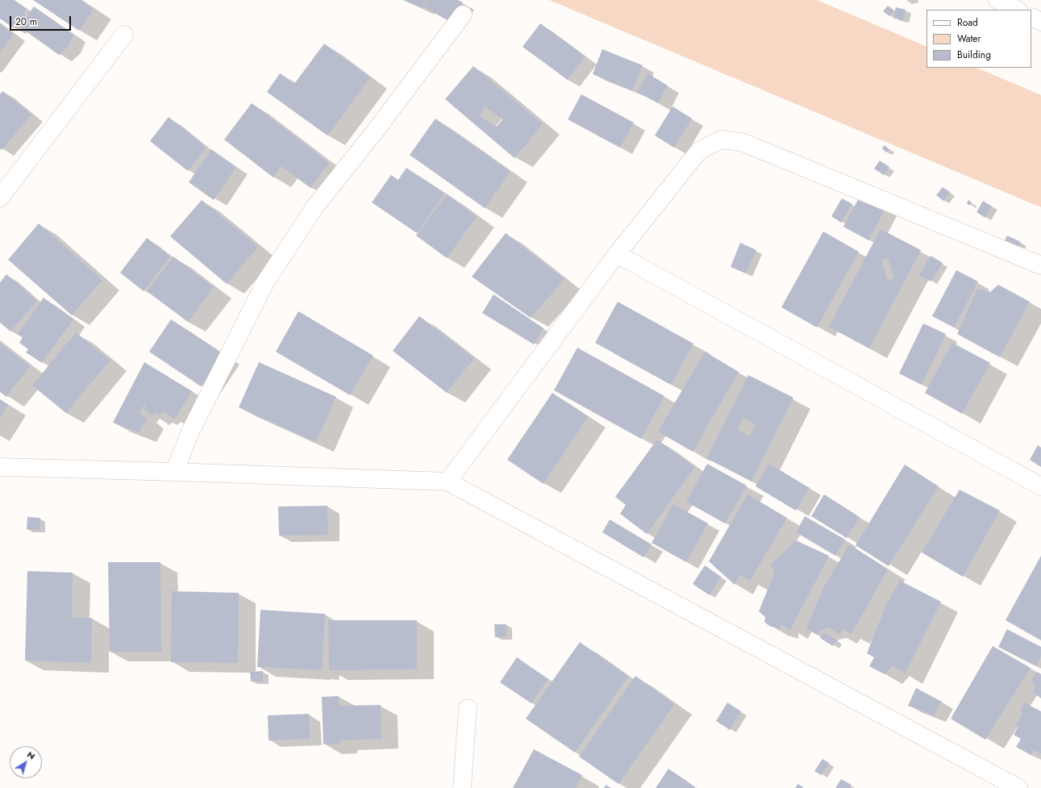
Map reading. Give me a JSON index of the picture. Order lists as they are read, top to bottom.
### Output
{
  "legend": ["Road", "Water", "Building"],
  "scale_bar": "20 m",
  "north": "top right"
}
